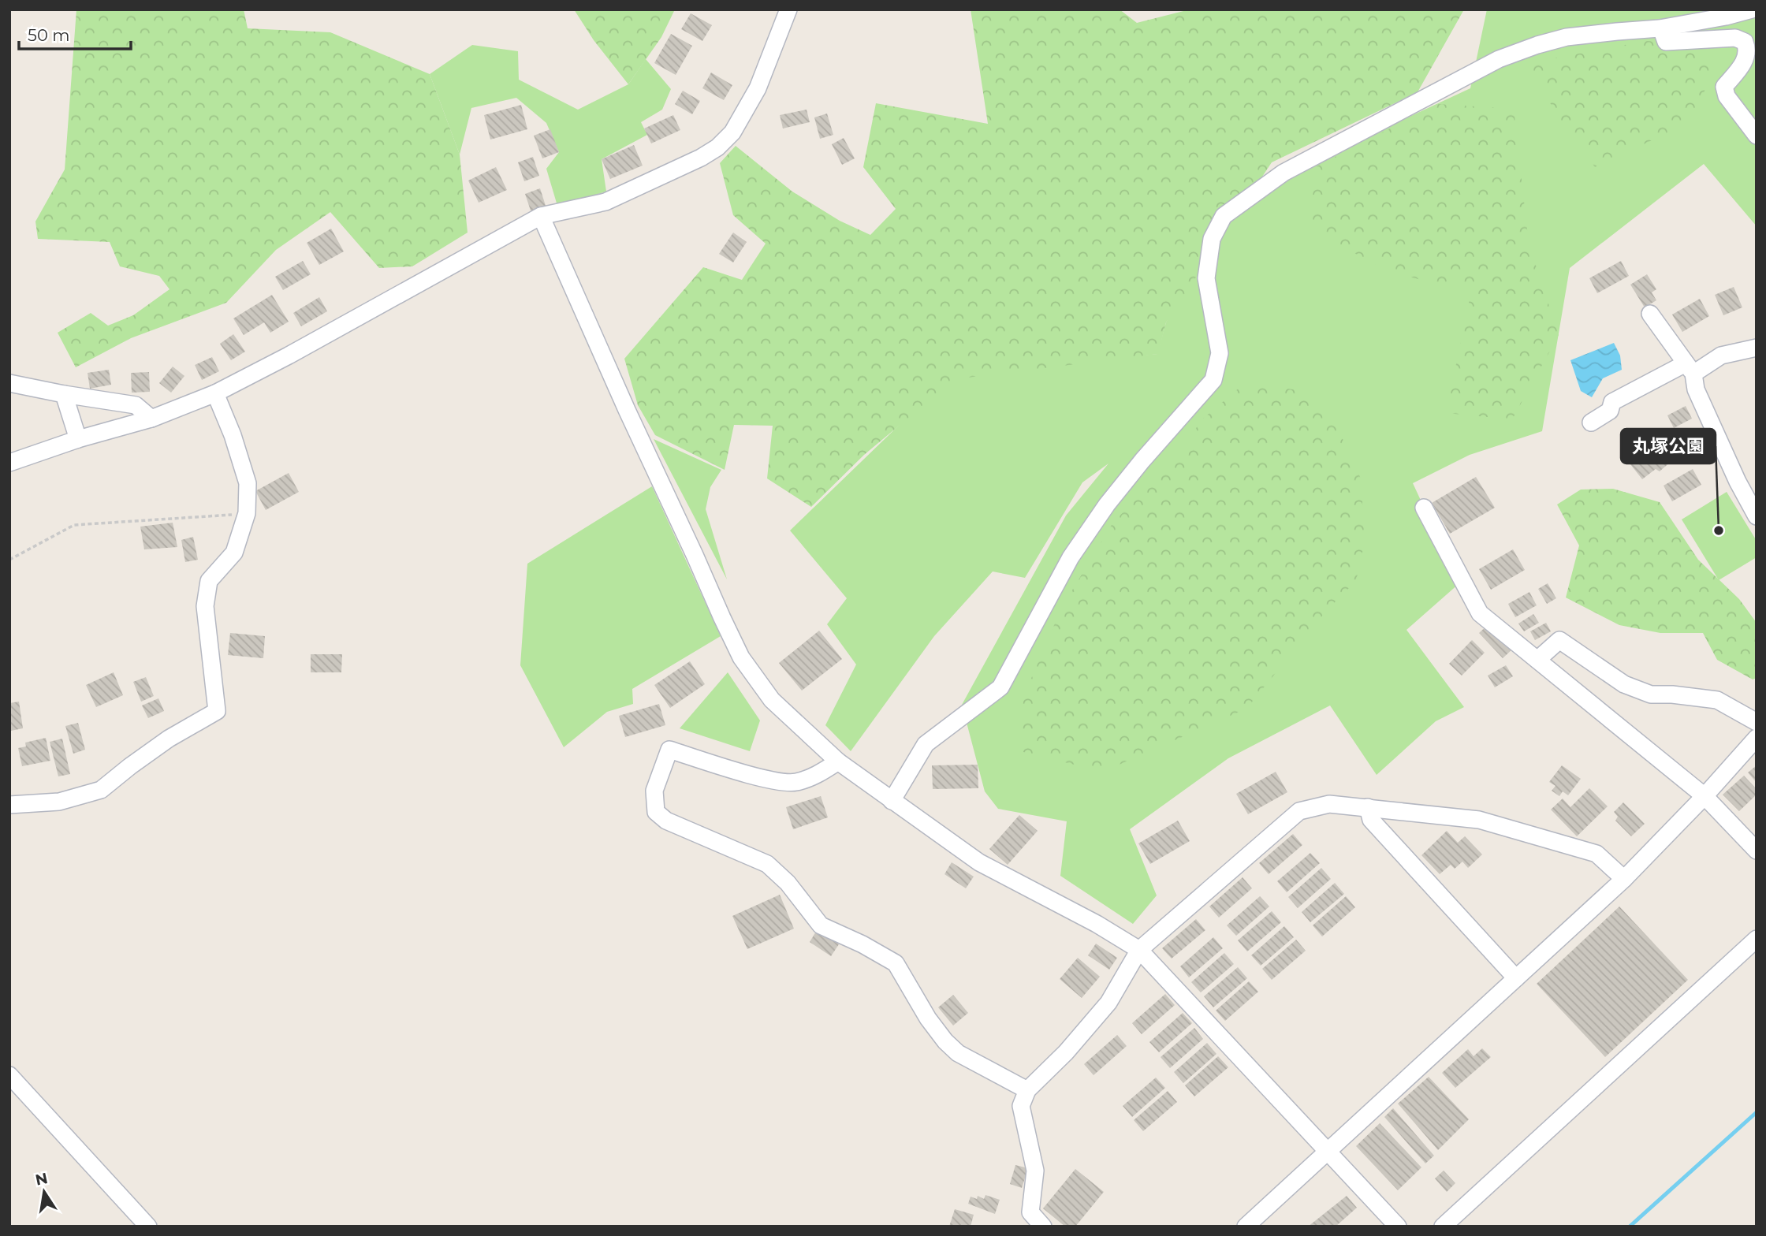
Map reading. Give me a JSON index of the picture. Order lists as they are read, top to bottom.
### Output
{
  "places": ["丸塚公園"],
  "scale_bar": "50 m",
  "north": "top"
}
